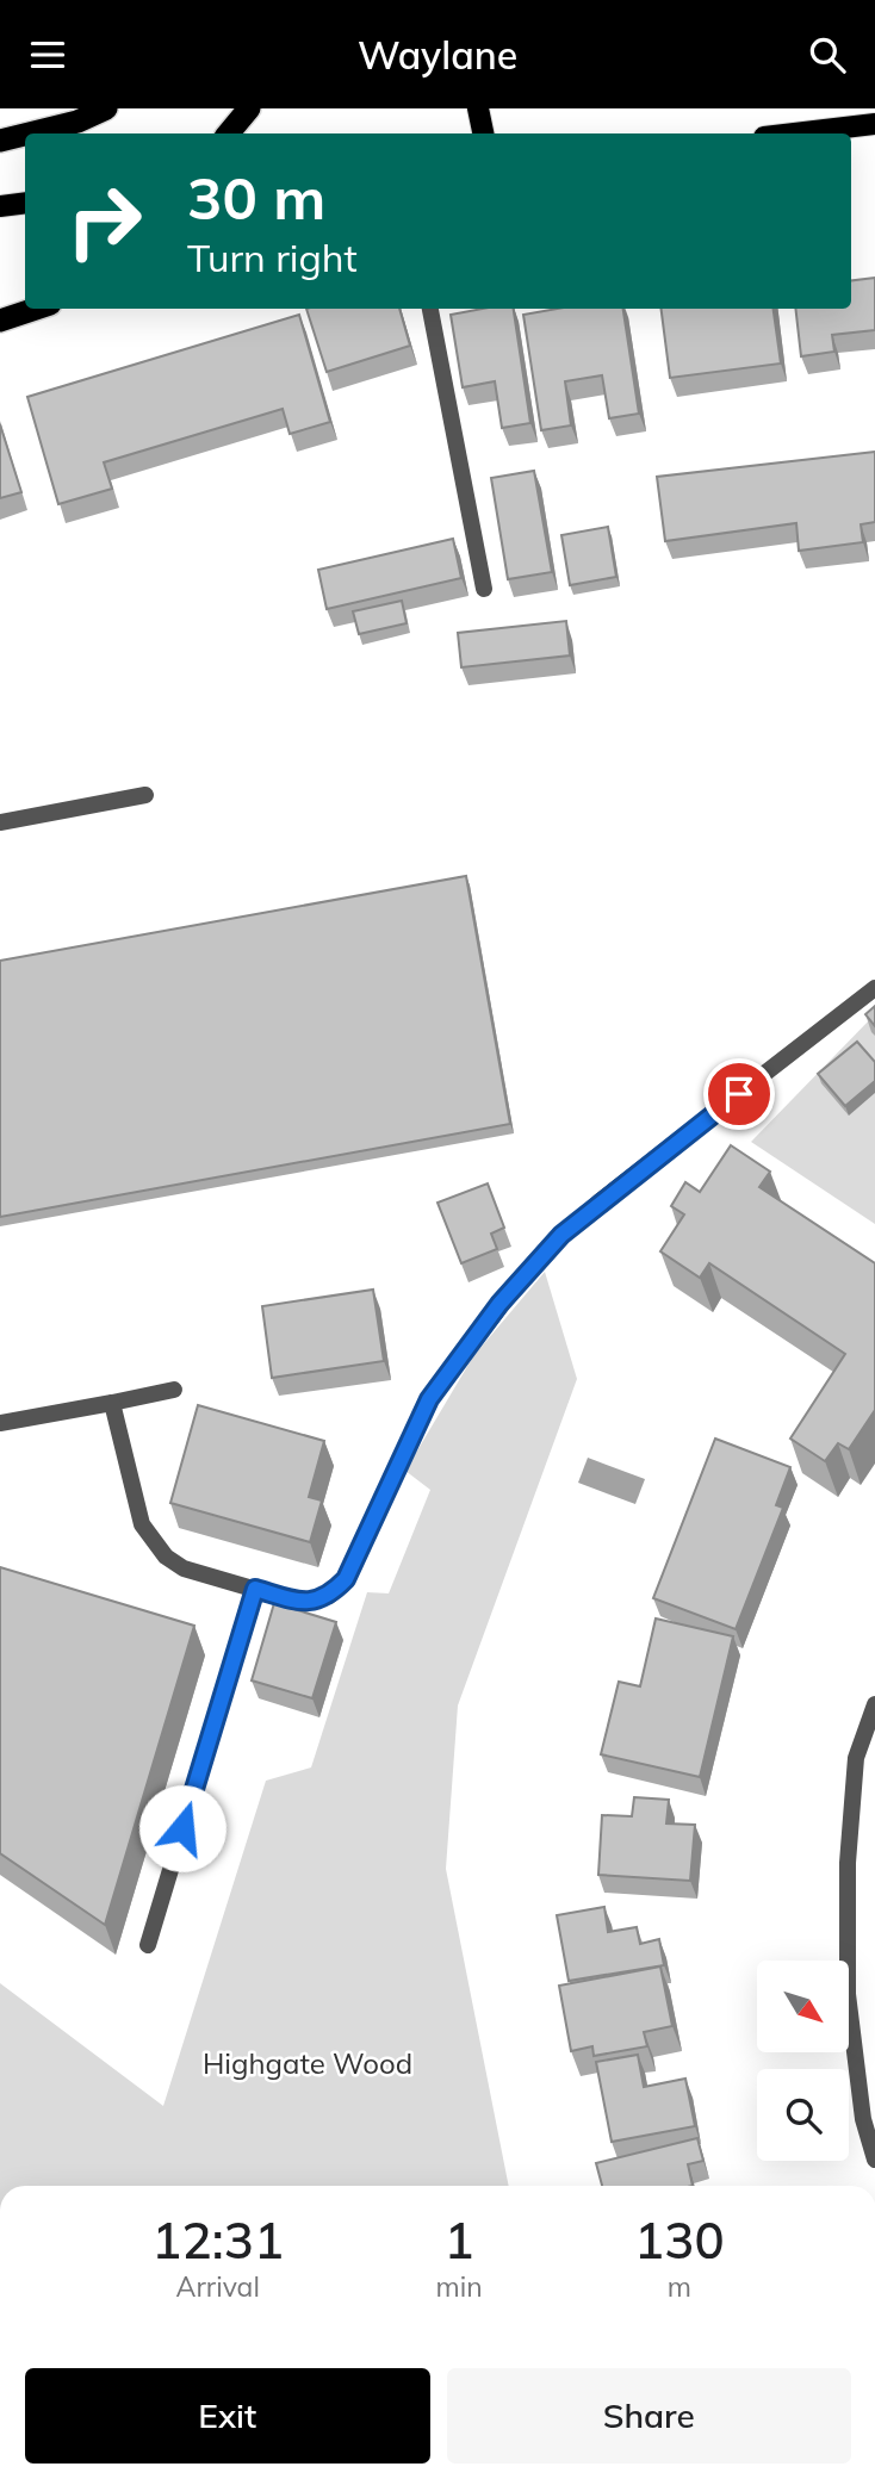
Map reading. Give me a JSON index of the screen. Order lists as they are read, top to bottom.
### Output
{
  "parks": ["Highgate Wood"],
  "north": "bottom right",
  "page": {
    "header": "Waylane",
    "turn": ["30 m", "Turn right"],
    "eta": [
      "12:31",
      "Arrival",
      "1",
      "min",
      "130",
      "m"
    ],
    "buttons": ["Exit", "Share"]
  }
}
